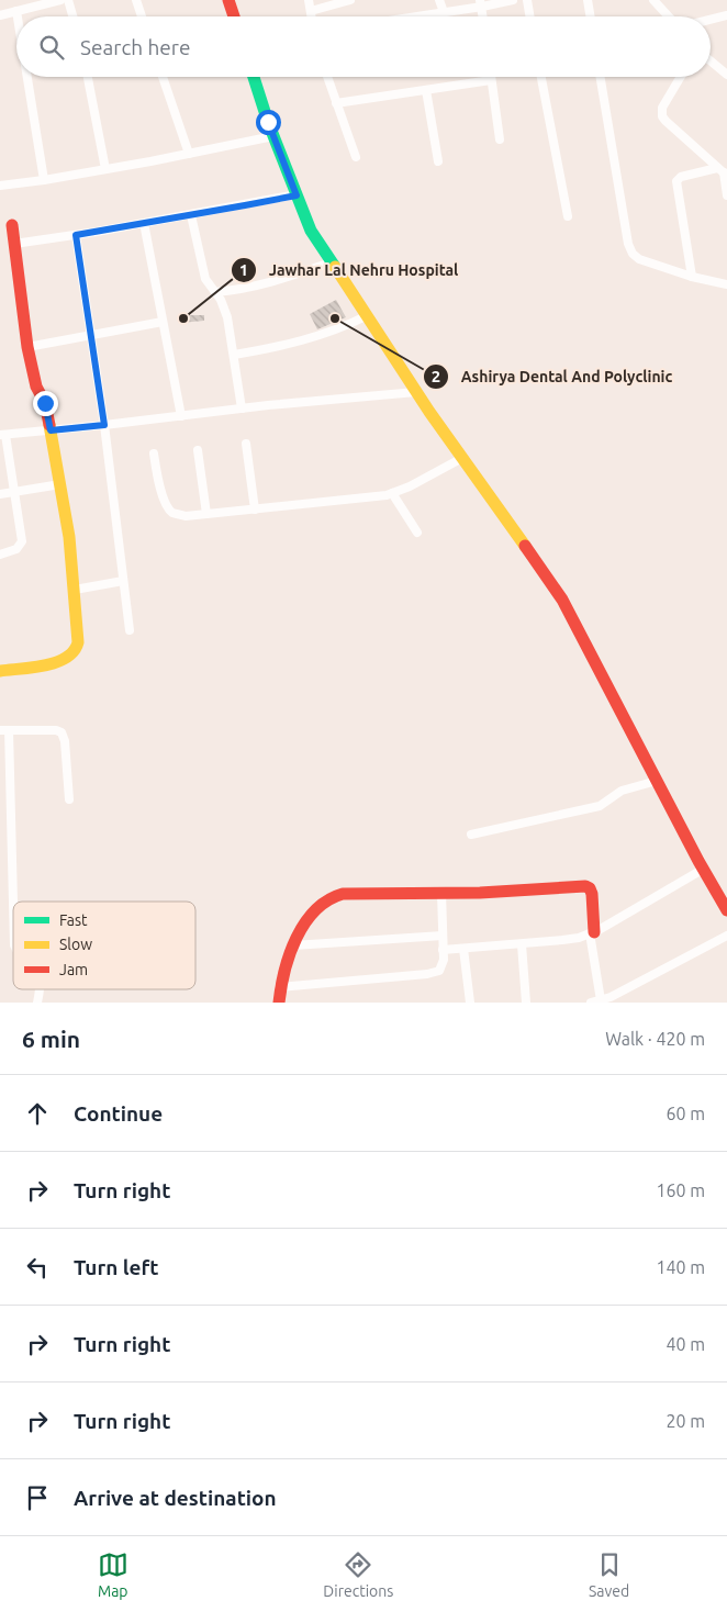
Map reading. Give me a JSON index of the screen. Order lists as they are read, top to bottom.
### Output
{
  "places": ["Jawhar Lal Nehru Hospital", "Ashirya Dental And Polyclinic"],
  "legend": ["Fast", "Slow", "Jam"],
  "page": {
    "search": "Search here",
    "heading": ["6 min", "Walk · 420 m"],
    "list": [
      ["Continue", "60 m"],
      ["Turn right", "160 m"],
      ["Turn left", "140 m"],
      ["Turn right", "40 m"],
      ["Turn right", "20 m"],
      "Arrive at destination"
    ],
    "nav": ["Map", "Directions", "Saved"]
  }
}
